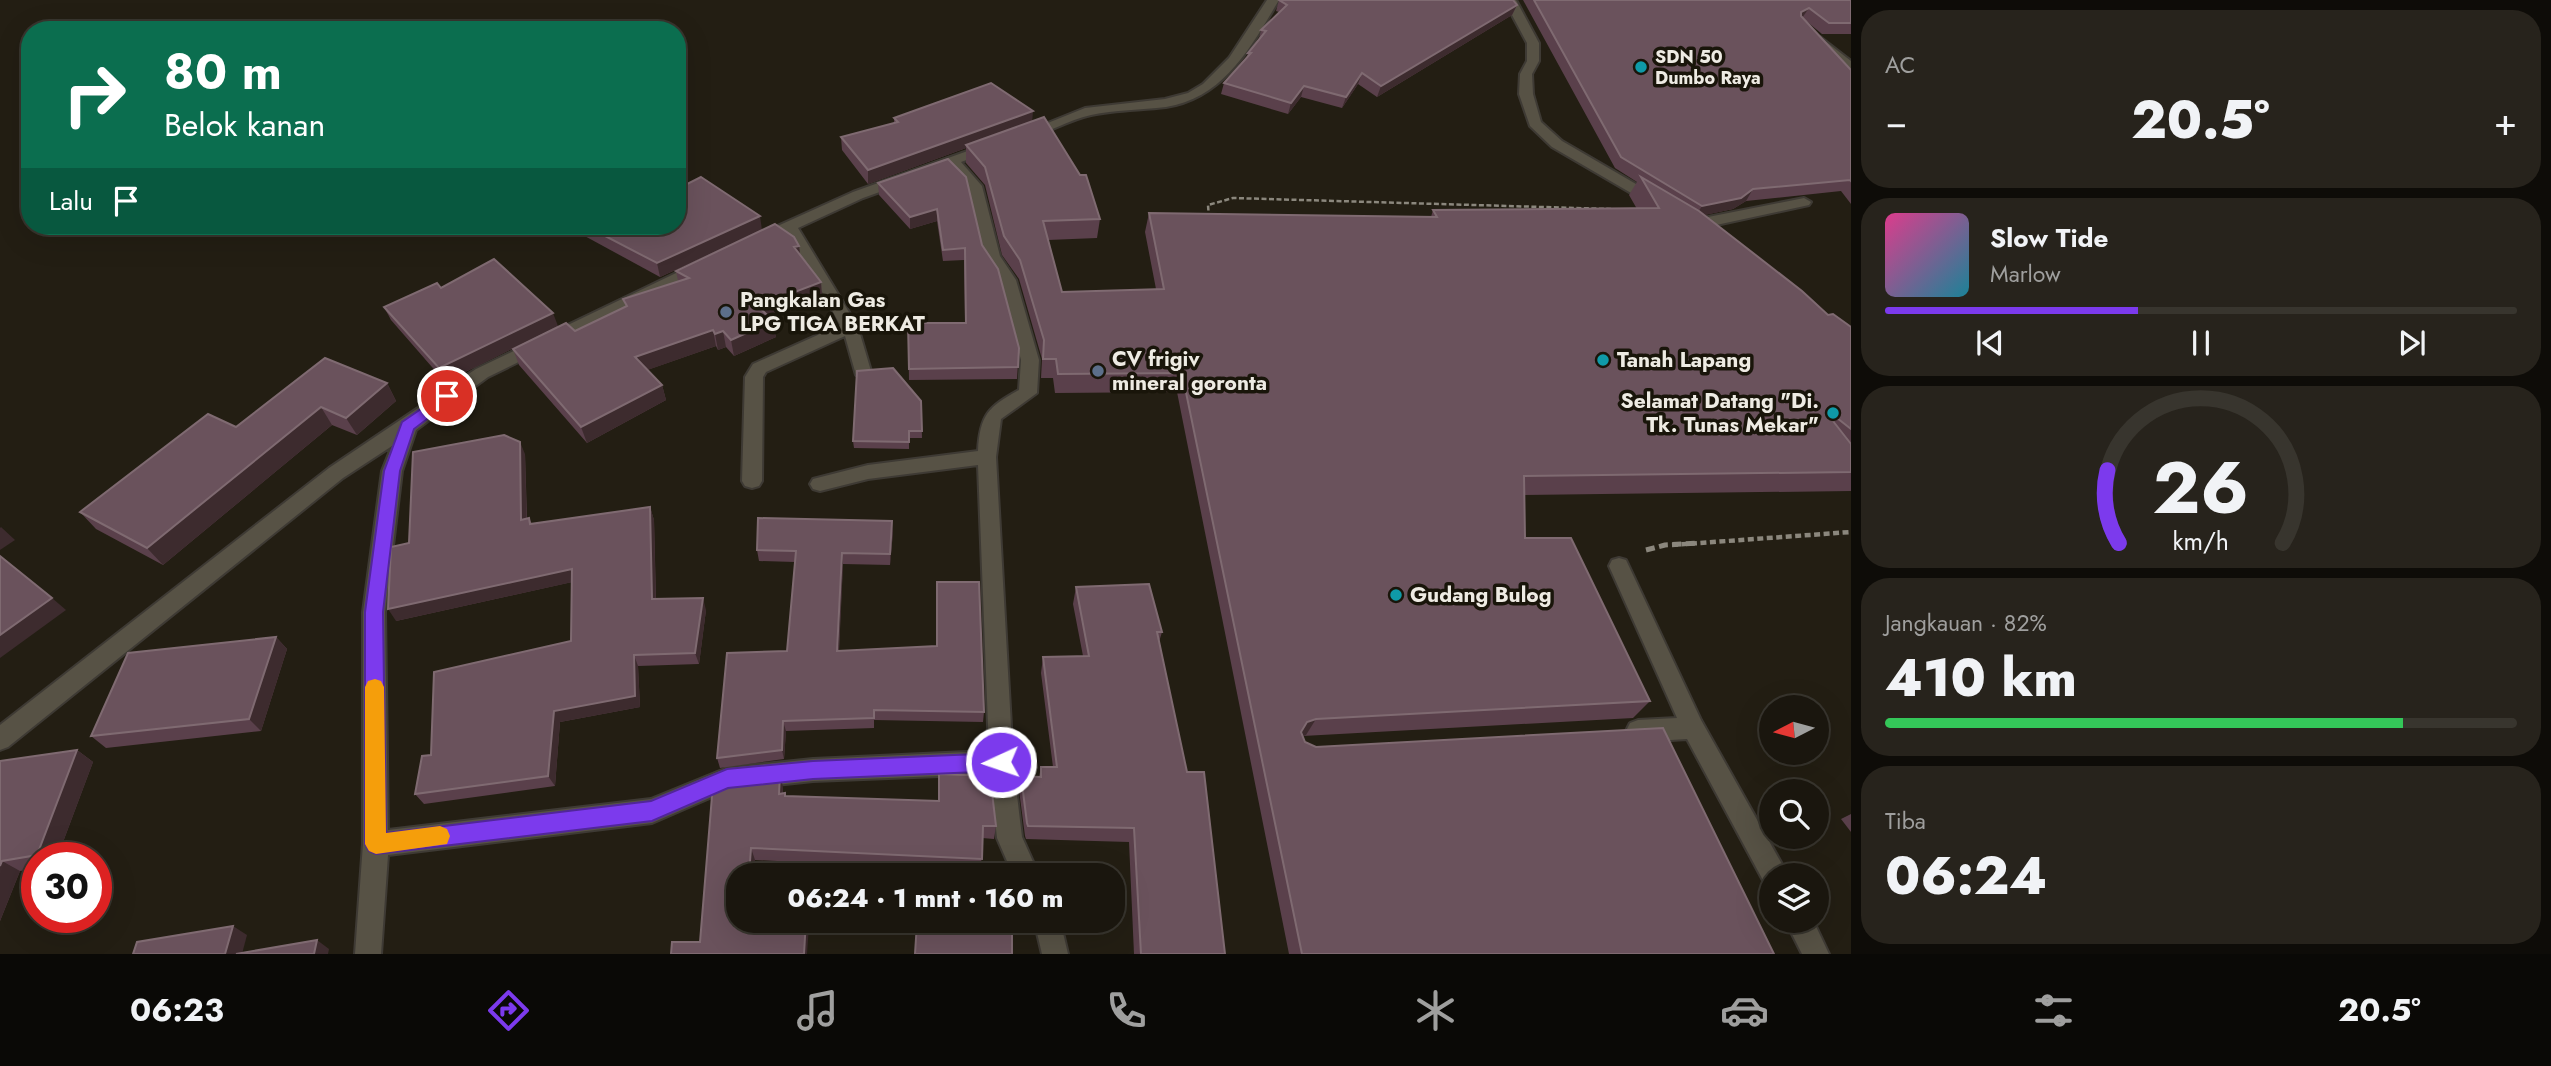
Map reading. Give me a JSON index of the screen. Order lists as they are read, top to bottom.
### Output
{
  "places": [
    "SDN 50 Dumbo Raya",
    "Pangkalan Gas LPG TIGA BERKAT",
    "Tanah Lapang",
    "CV frigiv mineral goronta",
    "Selamat Datang \"Di. Tk. Tunas Mekar\"",
    "Gudang Bulog"
  ],
  "north": "left",
  "page": {
    "tile": [
      "AC",
      ["Jangkauan · 82%", "410 km"],
      ["Tiba", "06:24"]
    ],
    "turn": ["80 m", "Belok kanan"],
    "heat": ["−", "20.5°", "+"],
    "then": "Lalu",
    "song": ["Slow Tide", "Marlow"],
    "limit": "30",
    "trip": "06:24 · 1 mnt · 160 m",
    "tabs": ["06:23", "20.5°"],
    "gauge": ["26", "km/h"]
  }
}
